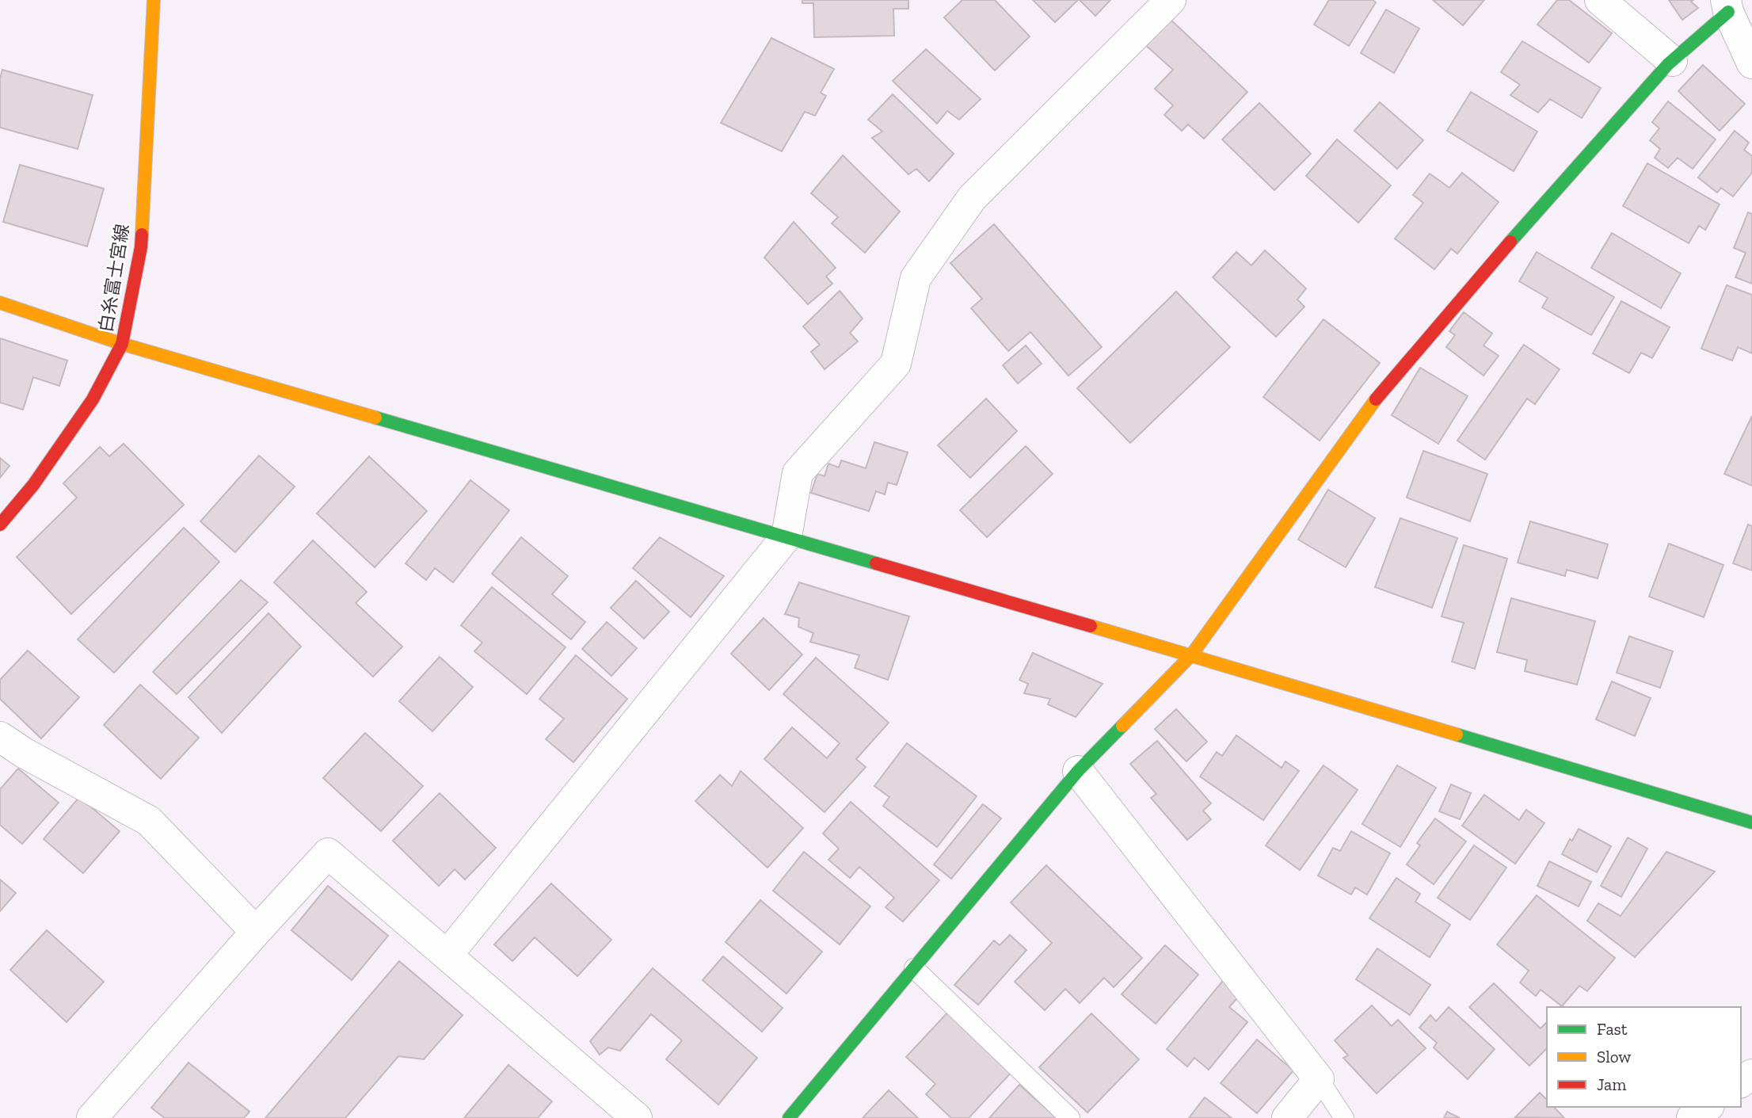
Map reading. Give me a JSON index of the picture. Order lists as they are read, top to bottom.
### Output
{
  "streets": {
    "street": ["白糸富士宮線"]
  },
  "legend": ["Fast", "Slow", "Jam"]
}
